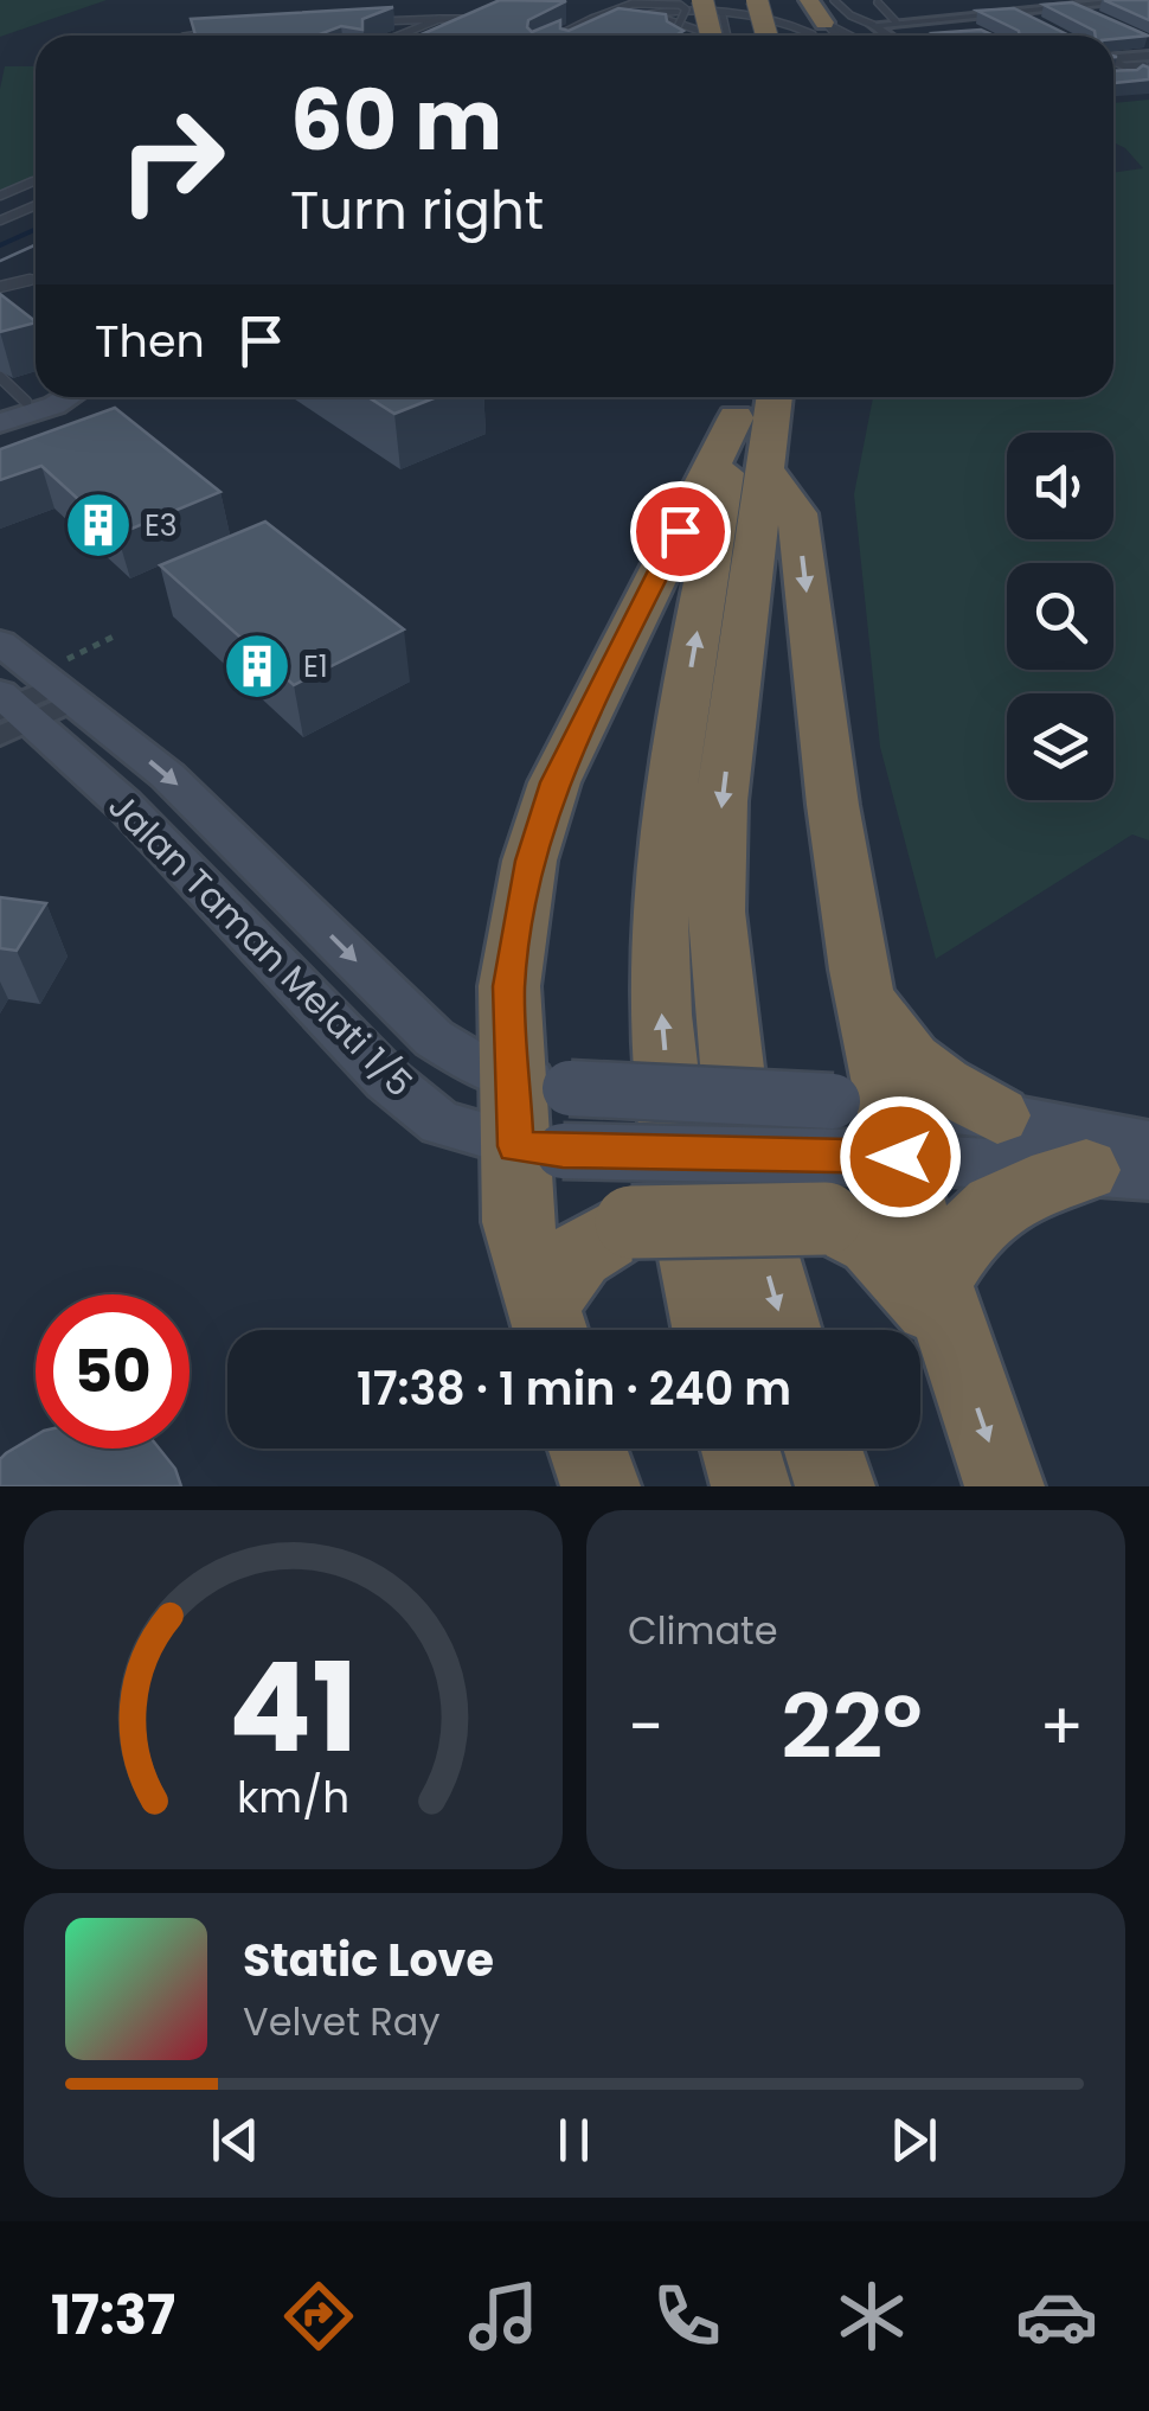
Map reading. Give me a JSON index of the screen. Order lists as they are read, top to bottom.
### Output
{
  "streets": {
    "main road": ["Jalan Taman Melati 1/5"]
  },
  "places": {
    "building": ["E3", "E1"]
  },
  "page": {
    "turn": ["60 m", "Turn right"],
    "then": "Then",
    "limit": "50",
    "trip": "17:38 · 1 min · 240 m",
    "tile": "Climate",
    "heat": ["−", "22°", "+"],
    "song": ["Static Love", "Velvet Ray"],
    "tabs": "17:37",
    "gauge": ["41", "km/h"]
  }
}
